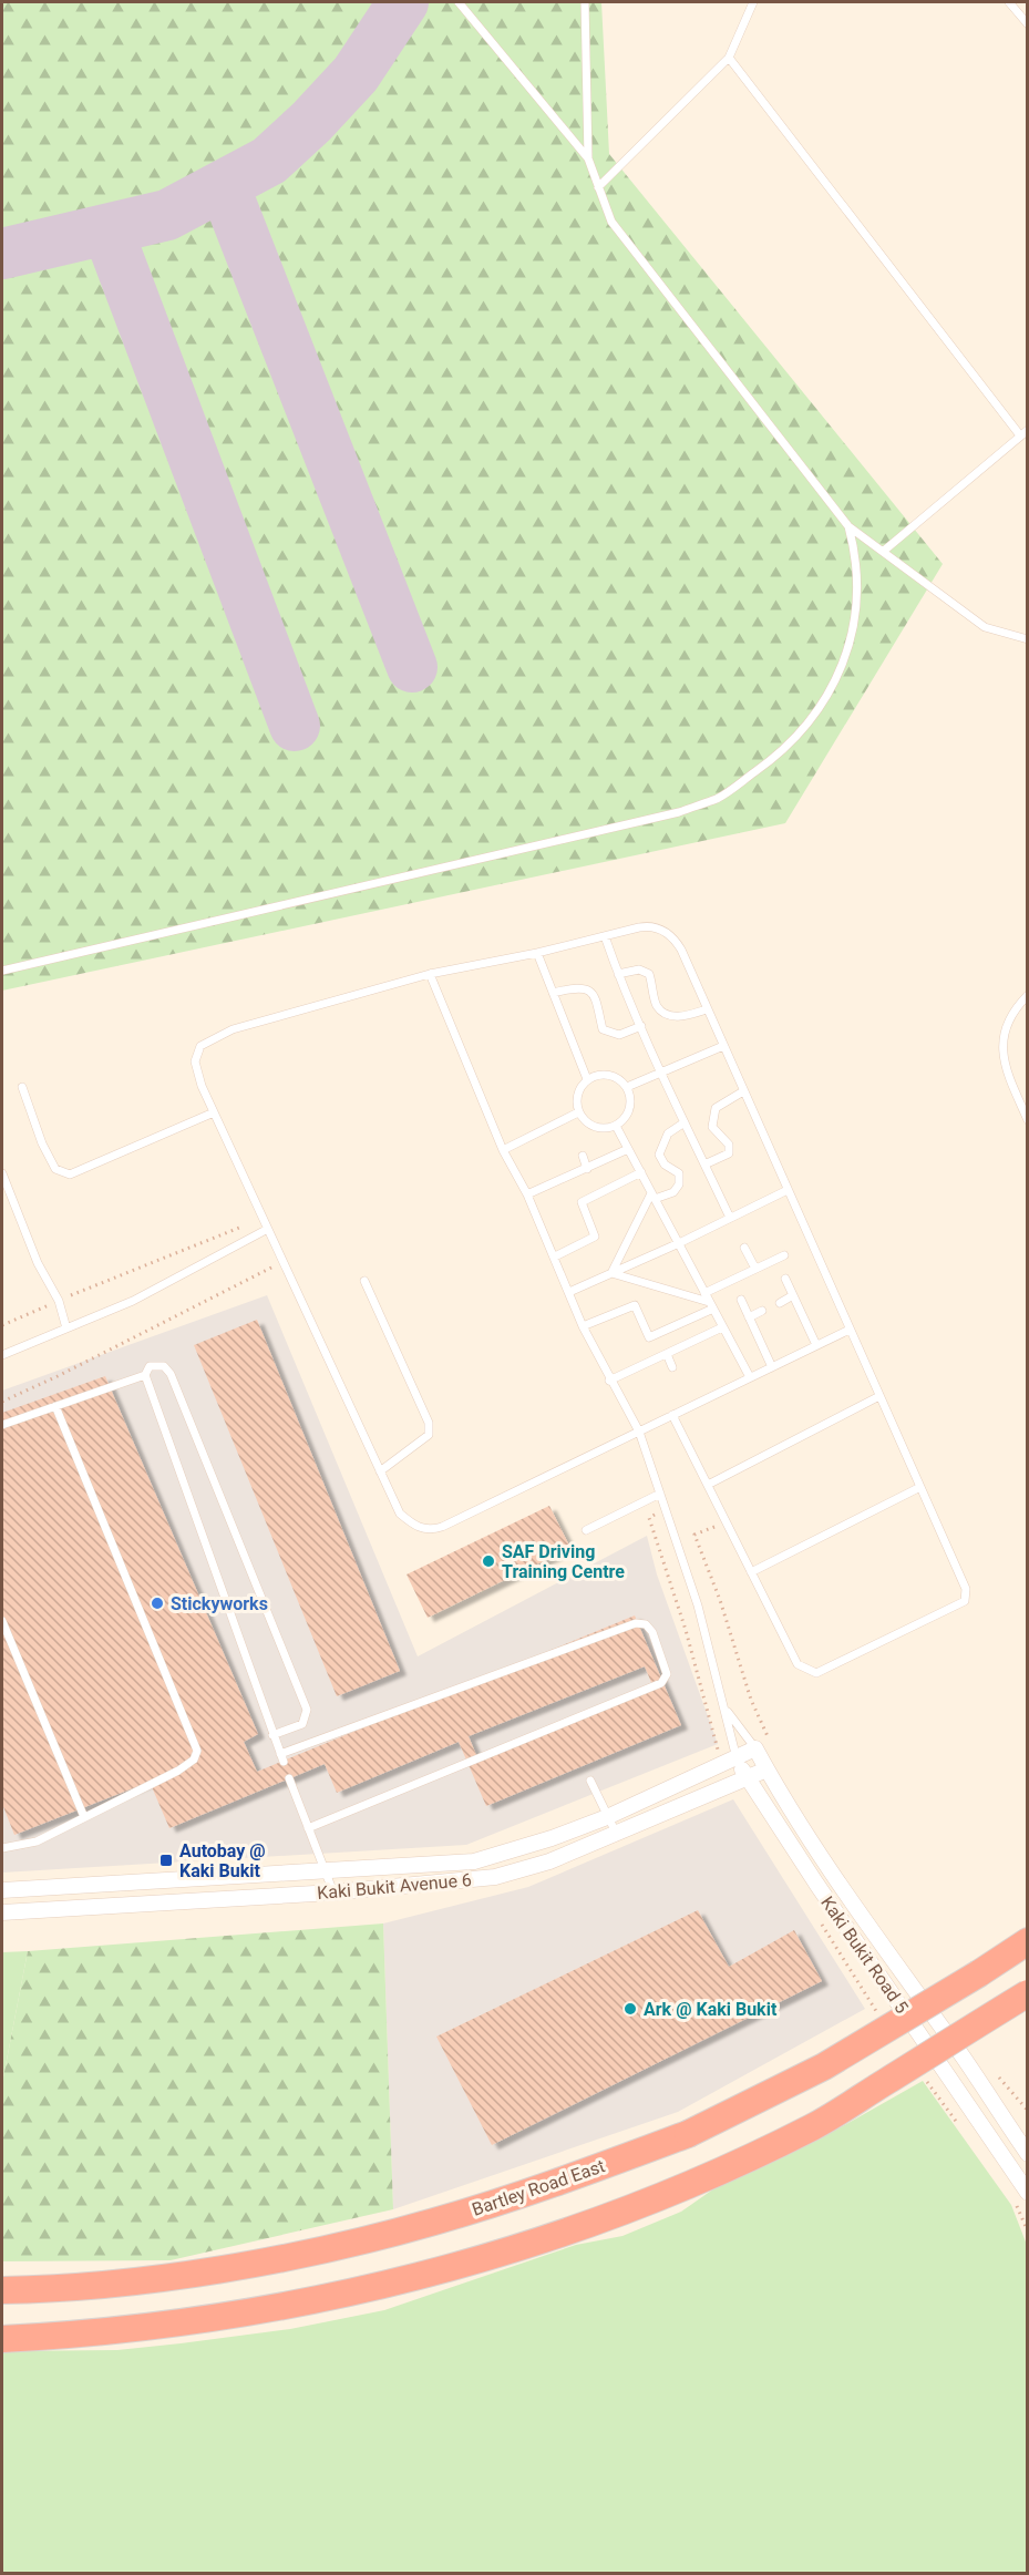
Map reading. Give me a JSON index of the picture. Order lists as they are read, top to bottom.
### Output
{
  "streets": {
    "highway": ["Bartley Road East"],
    "street": ["Kaki Bukit Avenue 6", "Kaki Bukit Road 5"]
  },
  "crossings": [
    ["Kaki Bukit Avenue 6", "Kaki Bukit Road 5"]
  ],
  "places": {
    "other": ["SAF Driving Training Centre", "Stickyworks", "Ark @ Kaki Bukit"],
    "transit": ["Autobay @ Kaki Bukit"]
  }
}
